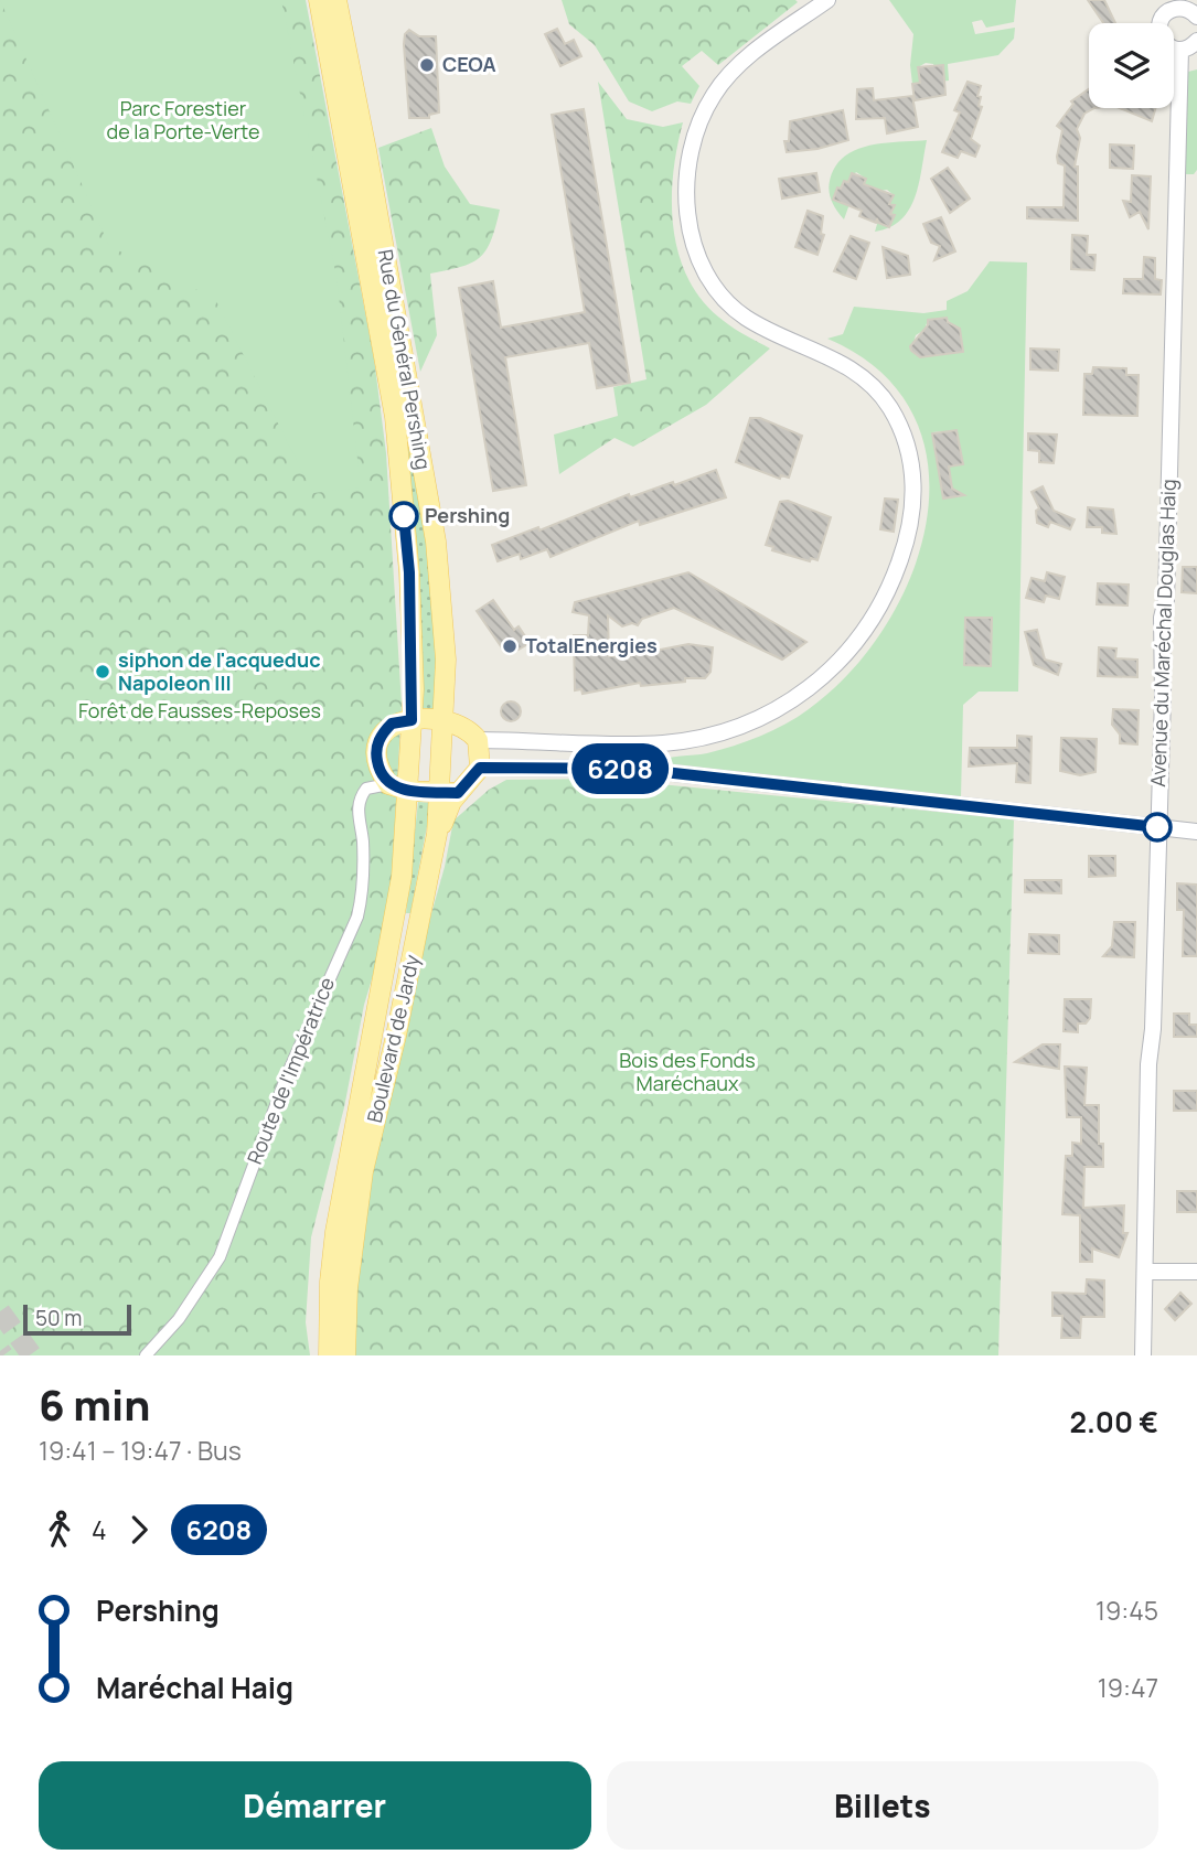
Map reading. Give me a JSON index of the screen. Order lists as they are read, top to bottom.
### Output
{
  "streets": {
    "main road": ["Rue du Général Pershing", "Boulevard de Jardy"],
    "street": ["Avenue du Maréchal Douglas Haig", "Route de l'Impératrice"]
  },
  "crossings": [
    ["Rue du Général Pershing", "Boulevard de Jardy"]
  ],
  "parks": ["Parc Forestier de la Porte-Verte", "Forêt de Fausses-Reposes", "Bois des Fonds Maréchaux"],
  "places": [
    "CEOA",
    "Pershing",
    "TotalEnergies",
    "siphon de l'acqueduc Napoleon III"
  ],
  "lines": ["bus line 6208"],
  "scale_bar": "50 m",
  "page": {
    "on_map": "6208",
    "scale": "50 m",
    "heading": ["6 min", "19:41 – 19:47 · Bus", "2.00 €"],
    "legs": ["4", "6208"],
    "list": [
      {
        "name": "Pershing",
        "value": "19:45"
      },
      {
        "name": "Maréchal Haig",
        "value": "19:47"
      }
    ],
    "buttons": ["Démarrer", "Billets"]
  }
}
